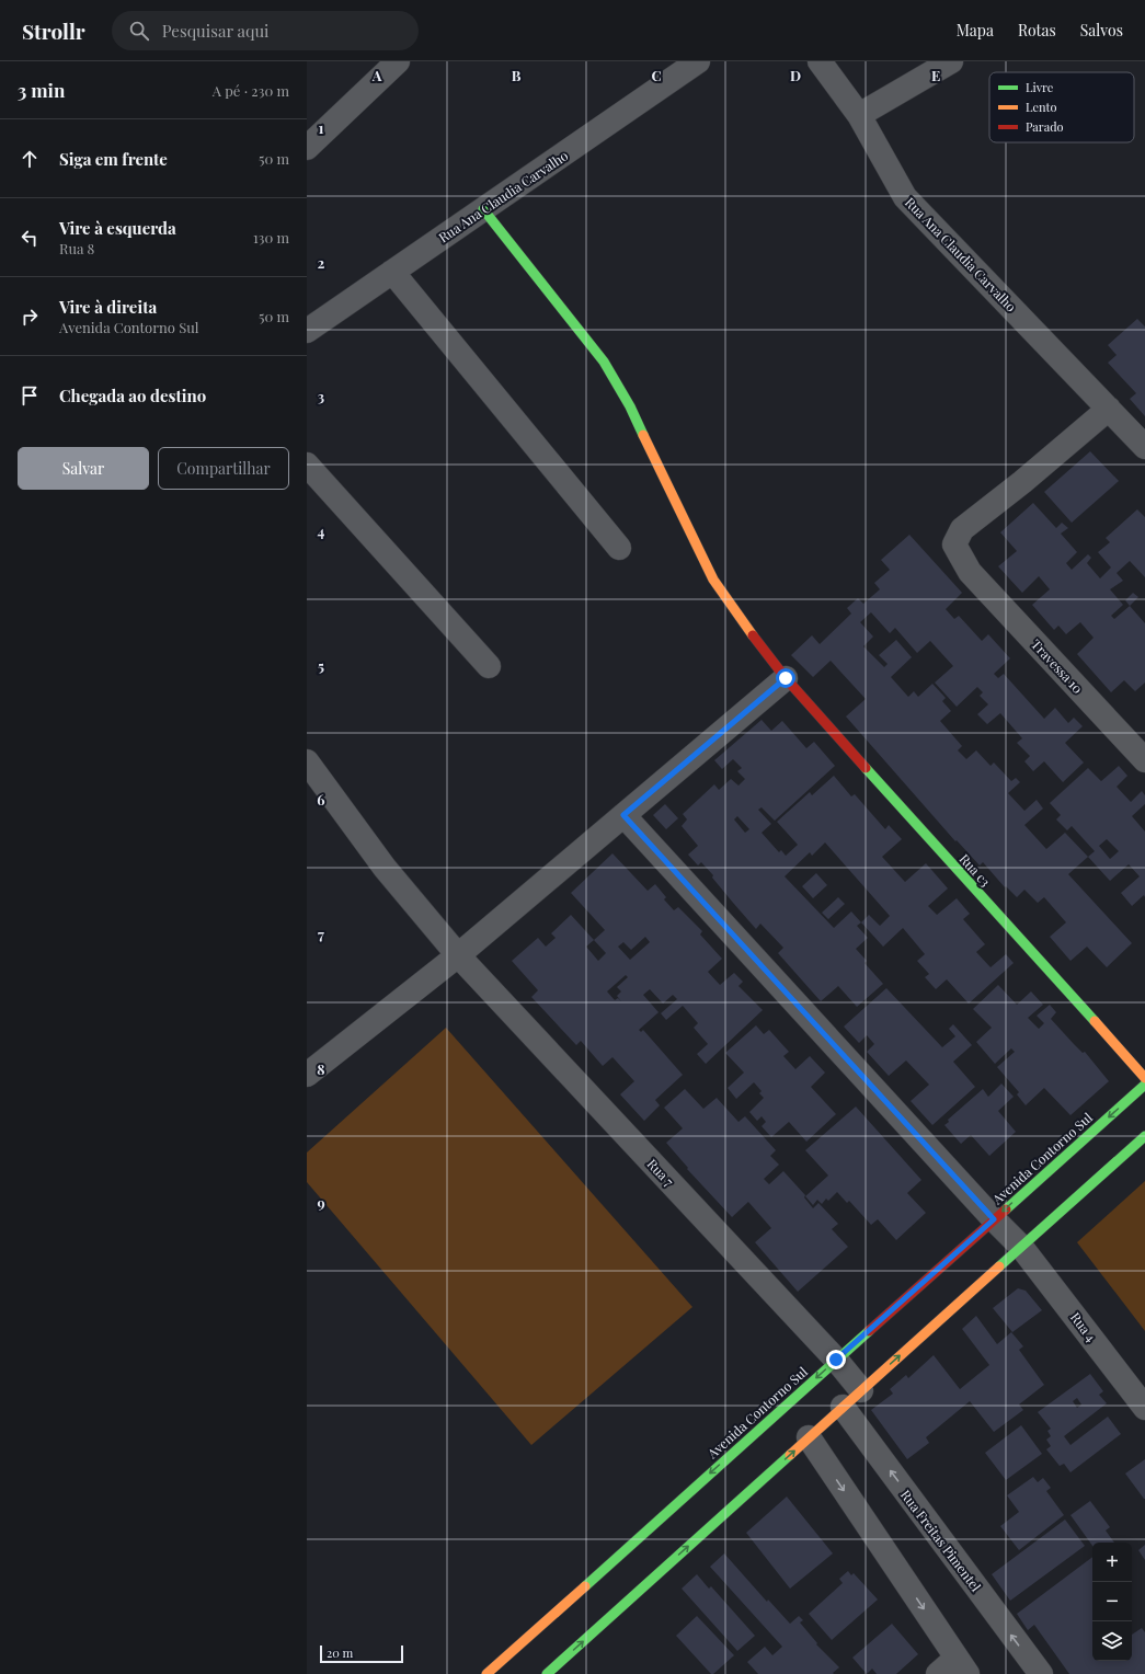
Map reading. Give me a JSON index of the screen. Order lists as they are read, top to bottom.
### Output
{
  "streets": {
    "street": [
      "Rua Ana Claudia Carvalho",
      "Travessa 10",
      "Rua c3",
      "Avenida Contorno Sul",
      "Rua 7",
      "Rua 4",
      "Rua Freitas Pimentel"
    ]
  },
  "crossings": [
    ["Rua Ana Claudia Carvalho", "Travessa 10"],
    ["Rua Ana Claudia Carvalho", "Rua c3"],
    ["Avenida Contorno Sul", "Rua 7"],
    ["Avenida Contorno Sul", "Rua 4"]
  ],
  "legend": ["Livre", "Lento", "Parado"],
  "scale_bar": "20 m",
  "page": {
    "header": "Strollr",
    "search": "Pesquisar aqui",
    "nav": ["Mapa", "Rotas", "Salvos"],
    "heading": ["3 min", "A pé · 230 m"],
    "list": [
      ["Siga em frente", "50 m"],
      ["Vire à esquerda", "Rua 8", "130 m"],
      ["Vire à direita", "Avenida Contorno Sul", "50 m"],
      "Chegada ao destino"
    ],
    "buttons": ["Salvar", "Compartilhar"],
    "map_buttons": ["+", "−"],
    "scale": "20 m"
  },
  "grid": {
    "columns": [
      "A",
      "B",
      "C",
      "D",
      "E"
    ],
    "rows": [
      "1",
      "2",
      "3",
      "4",
      "5",
      "6",
      "7",
      "8",
      "9"
    ]
  }
}
